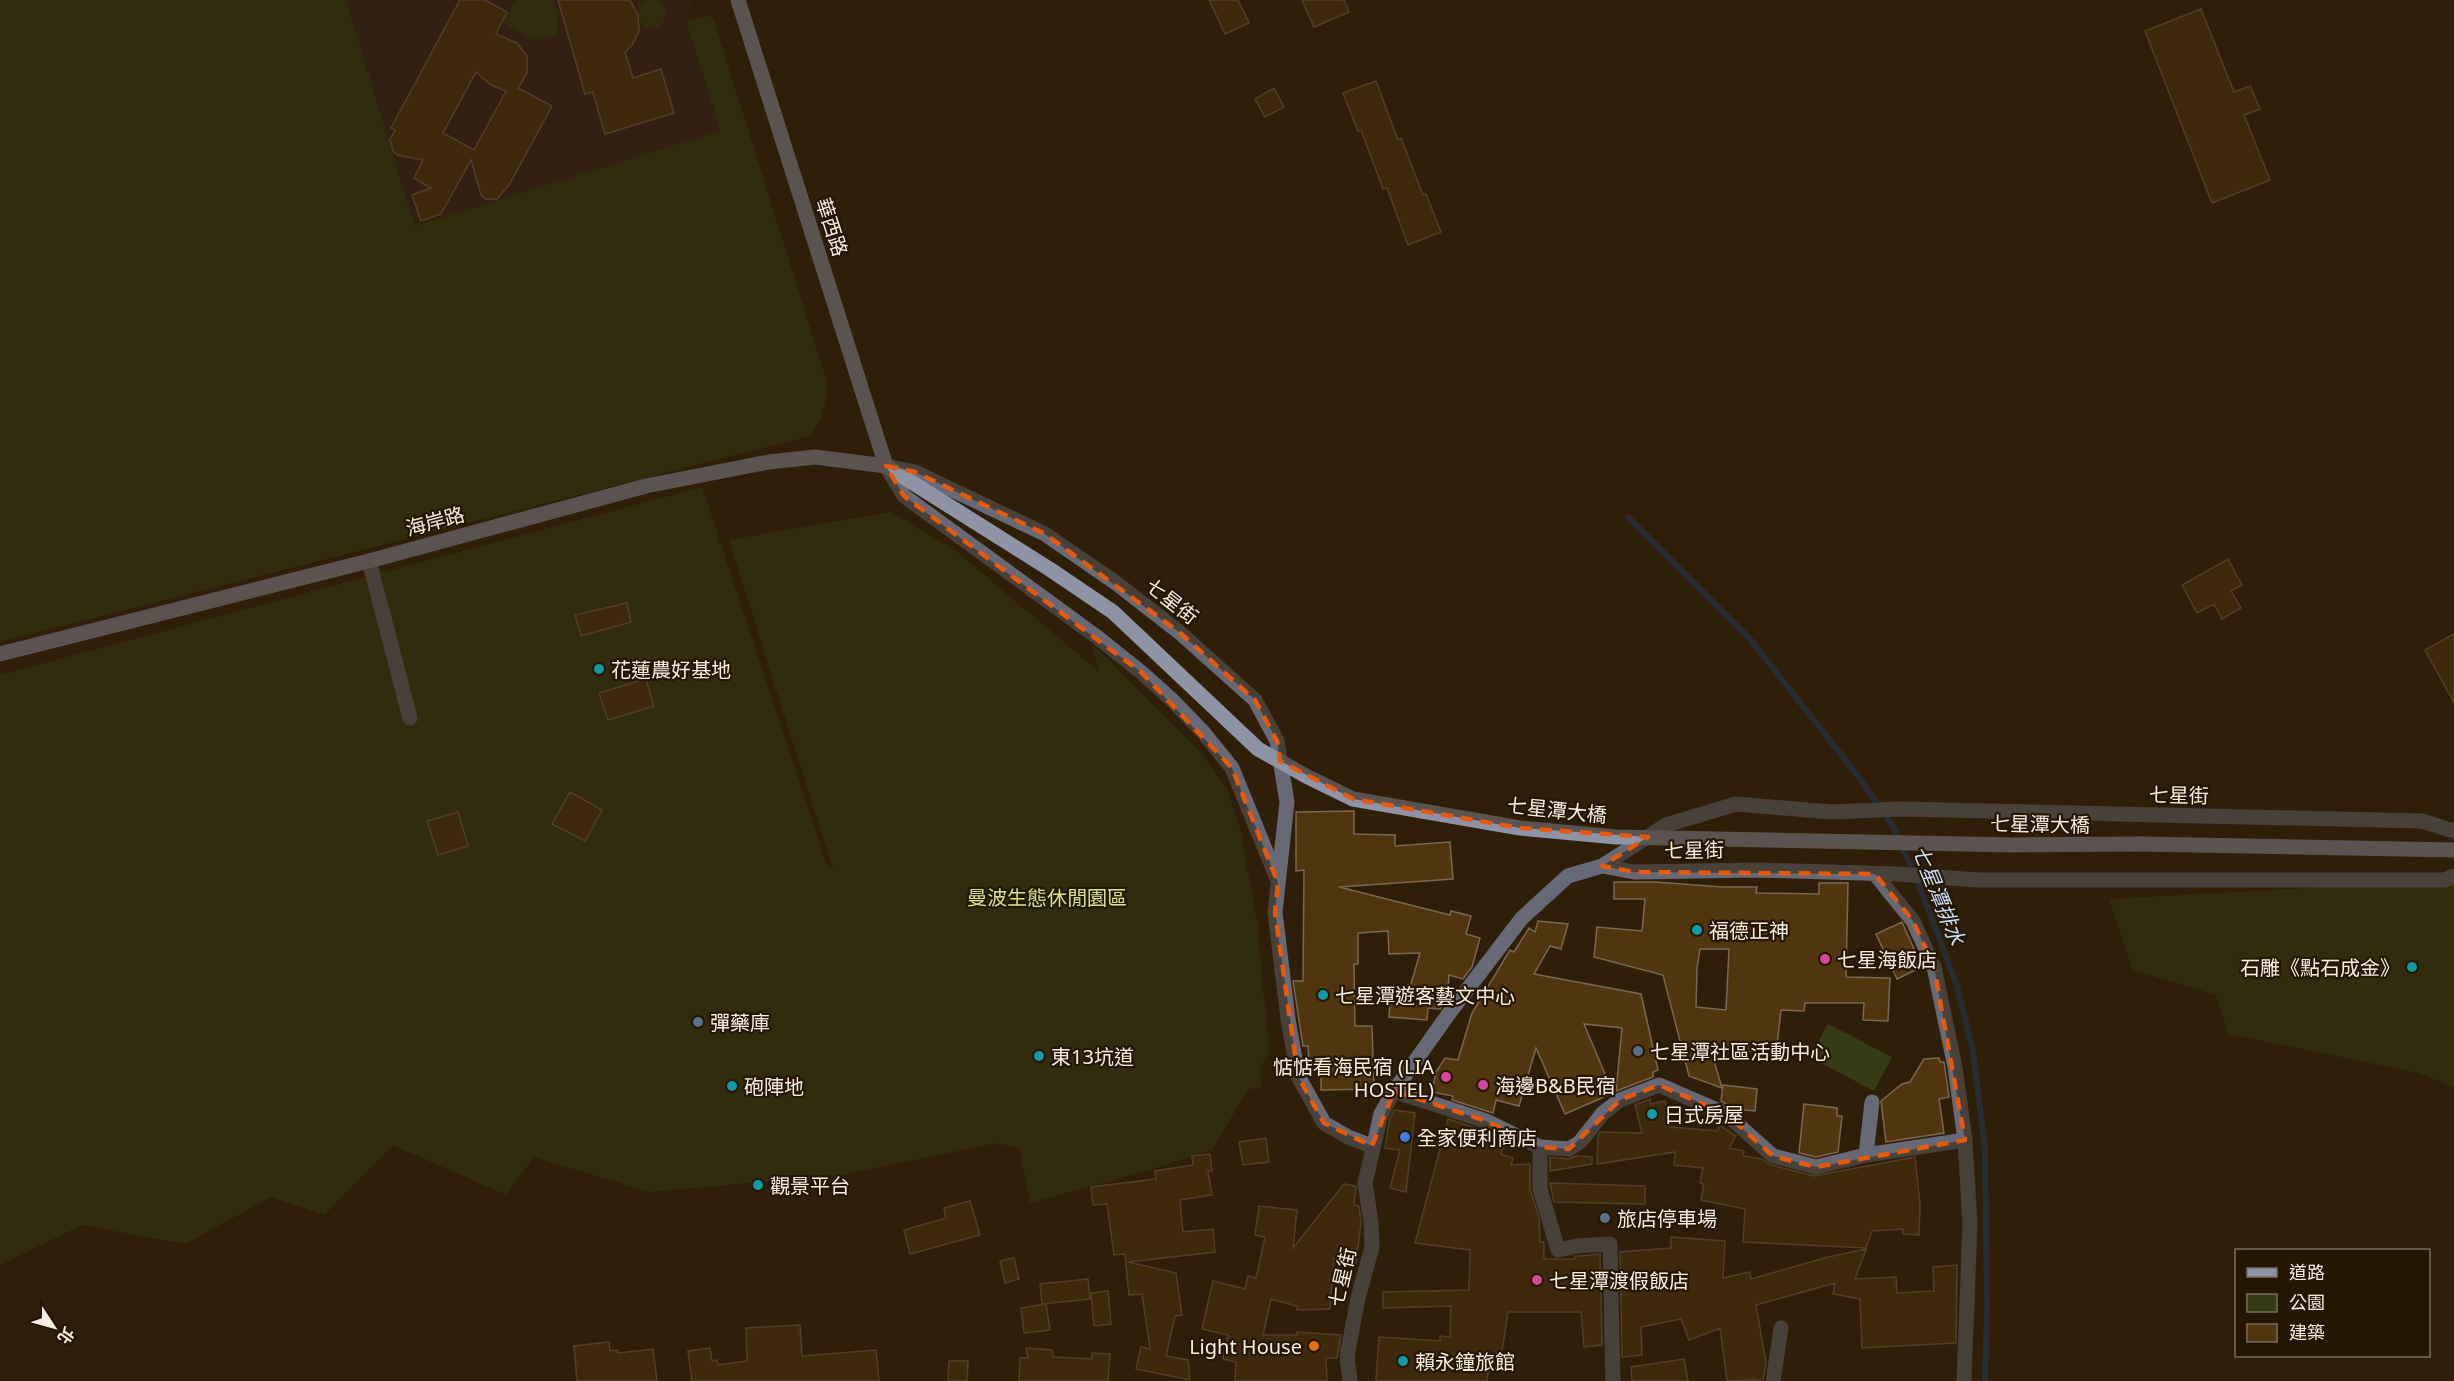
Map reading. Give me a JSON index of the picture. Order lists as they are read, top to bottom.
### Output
{
  "streets": {
    "main road": ["華西路", "海岸路", "七星潭大橋"],
    "street": ["七星街"]
  },
  "crossings": [
    ["華西路", "海岸路"],
    ["華西路", "七星街"],
    ["華西路", "七星潭大橋"],
    ["海岸路", "七星街"],
    ["海岸路", "七星潭大橋"],
    ["七星街", "七星潭大橋"]
  ],
  "water": ["七星潭排水"],
  "parks": ["曼波生態休閒園區"],
  "places": [
    "花蓮農好基地",
    "福德正神",
    "七星海飯店",
    "石雕《點石成金》",
    "七星潭遊客藝文中心",
    "彈藥庫",
    "七星潭社區活動中心",
    "東13坑道",
    "惦惦看海民宿 (LIA HOSTEL)",
    "海邊B&B民宿",
    "砲陣地",
    "日式房屋",
    "全家便利商店",
    "觀景平台",
    "旅店停車場",
    "七星潭渡假飯店",
    "Light House",
    "賴永鐘旅館"
  ],
  "legend": ["道路", "公園", "建築"],
  "north": "bottom right"
}
